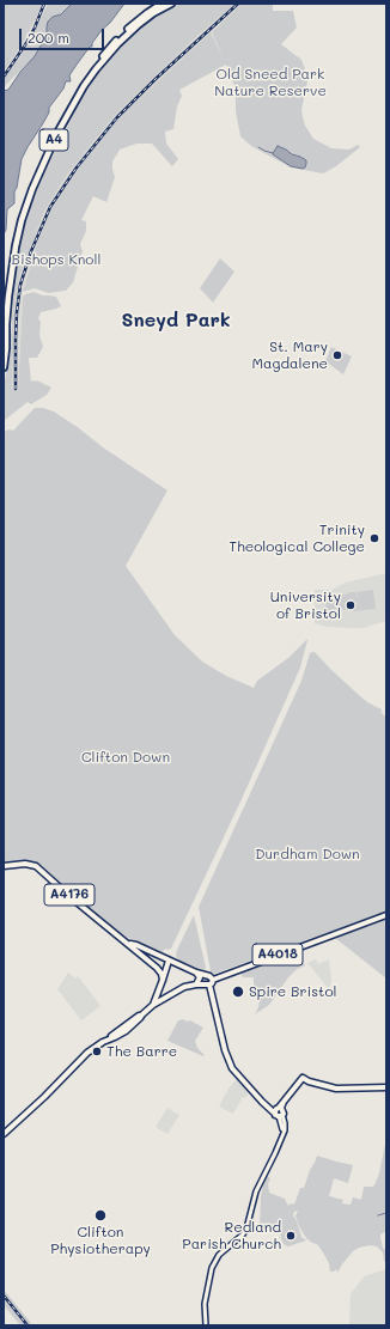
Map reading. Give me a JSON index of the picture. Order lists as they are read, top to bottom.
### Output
{
  "streets": {
    "highway": ["A4"],
    "main road": ["A4176", "A4018"]
  },
  "districts": ["Sneyd Park"],
  "parks": [
    "Old Sneed Park Nature Reserve",
    "Bishops Knoll",
    "Clifton Down",
    "Durdham Down"
  ],
  "places": [
    "St. Mary Magdalene",
    "Trinity Theological College",
    "University of Bristol",
    "Spire Bristol",
    "The Barre",
    "Clifton Physiotherapy",
    "Redland Parish Church"
  ],
  "scale_bar": "200 m"
}
